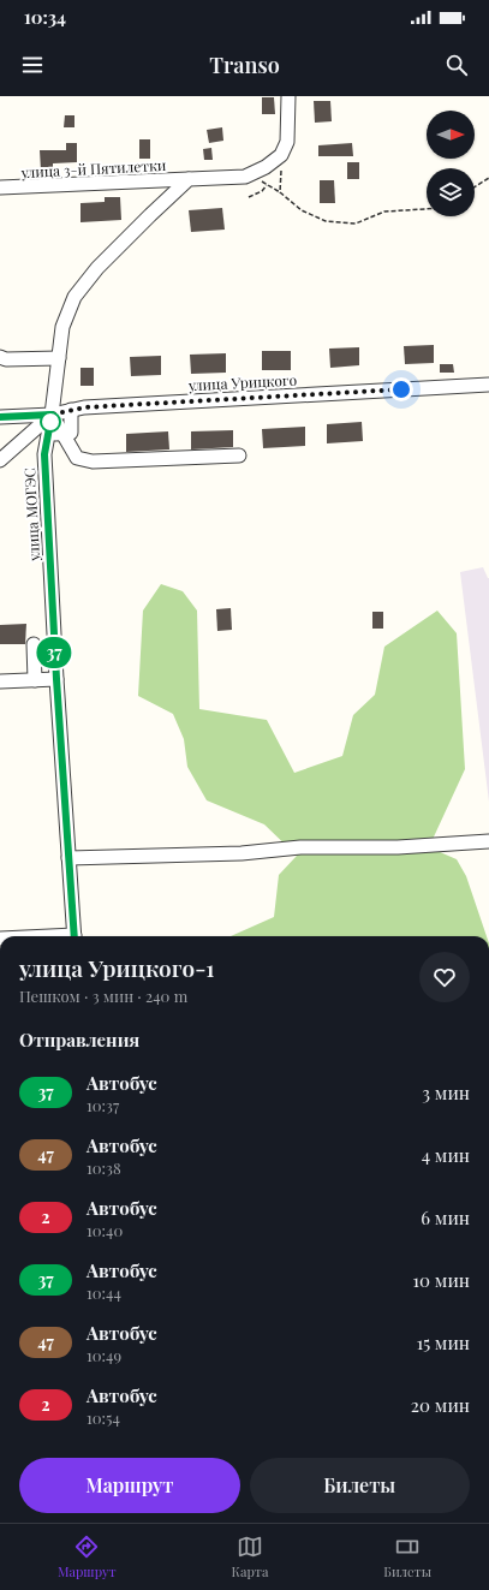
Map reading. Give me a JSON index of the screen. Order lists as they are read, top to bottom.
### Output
{
  "streets": {
    "street": ["улица 3-й Пятилетки", "улица Урицкого", "улица МОГЭС"]
  },
  "crossings": [
    ["улица 3-й Пятилетки", "улица МОГЭС"],
    ["улица Урицкого", "улица МОГЭС"]
  ],
  "lines": ["bus line 37"],
  "north": "right",
  "page": {
    "status": "10:34",
    "header": "Transo",
    "on_map": "37",
    "heading": [
      ["улица Урицкого-1", "Пешком · 3 мин · 240 m"],
      "Отправления"
    ],
    "list": [
      {
        "mark": "37",
        "name": "Автобус",
        "note": "10:37",
        "value": "3 мин"
      },
      {
        "mark": "47",
        "name": "Автобус",
        "note": "10:38",
        "value": "4 мин"
      },
      {
        "mark": "2",
        "name": "Автобус",
        "note": "10:40",
        "value": "6 мин"
      },
      {
        "mark": "37",
        "name": "Автобус",
        "note": "10:44",
        "value": "10 мин"
      },
      {
        "mark": "47",
        "name": "Автобус",
        "note": "10:49",
        "value": "15 мин"
      },
      {
        "mark": "2",
        "name": "Автобус",
        "note": "10:54",
        "value": "20 мин"
      }
    ],
    "buttons": ["Маршрут", "Билеты"],
    "tabs": ["Маршрут", "Карта", "Билеты"]
  }
}
